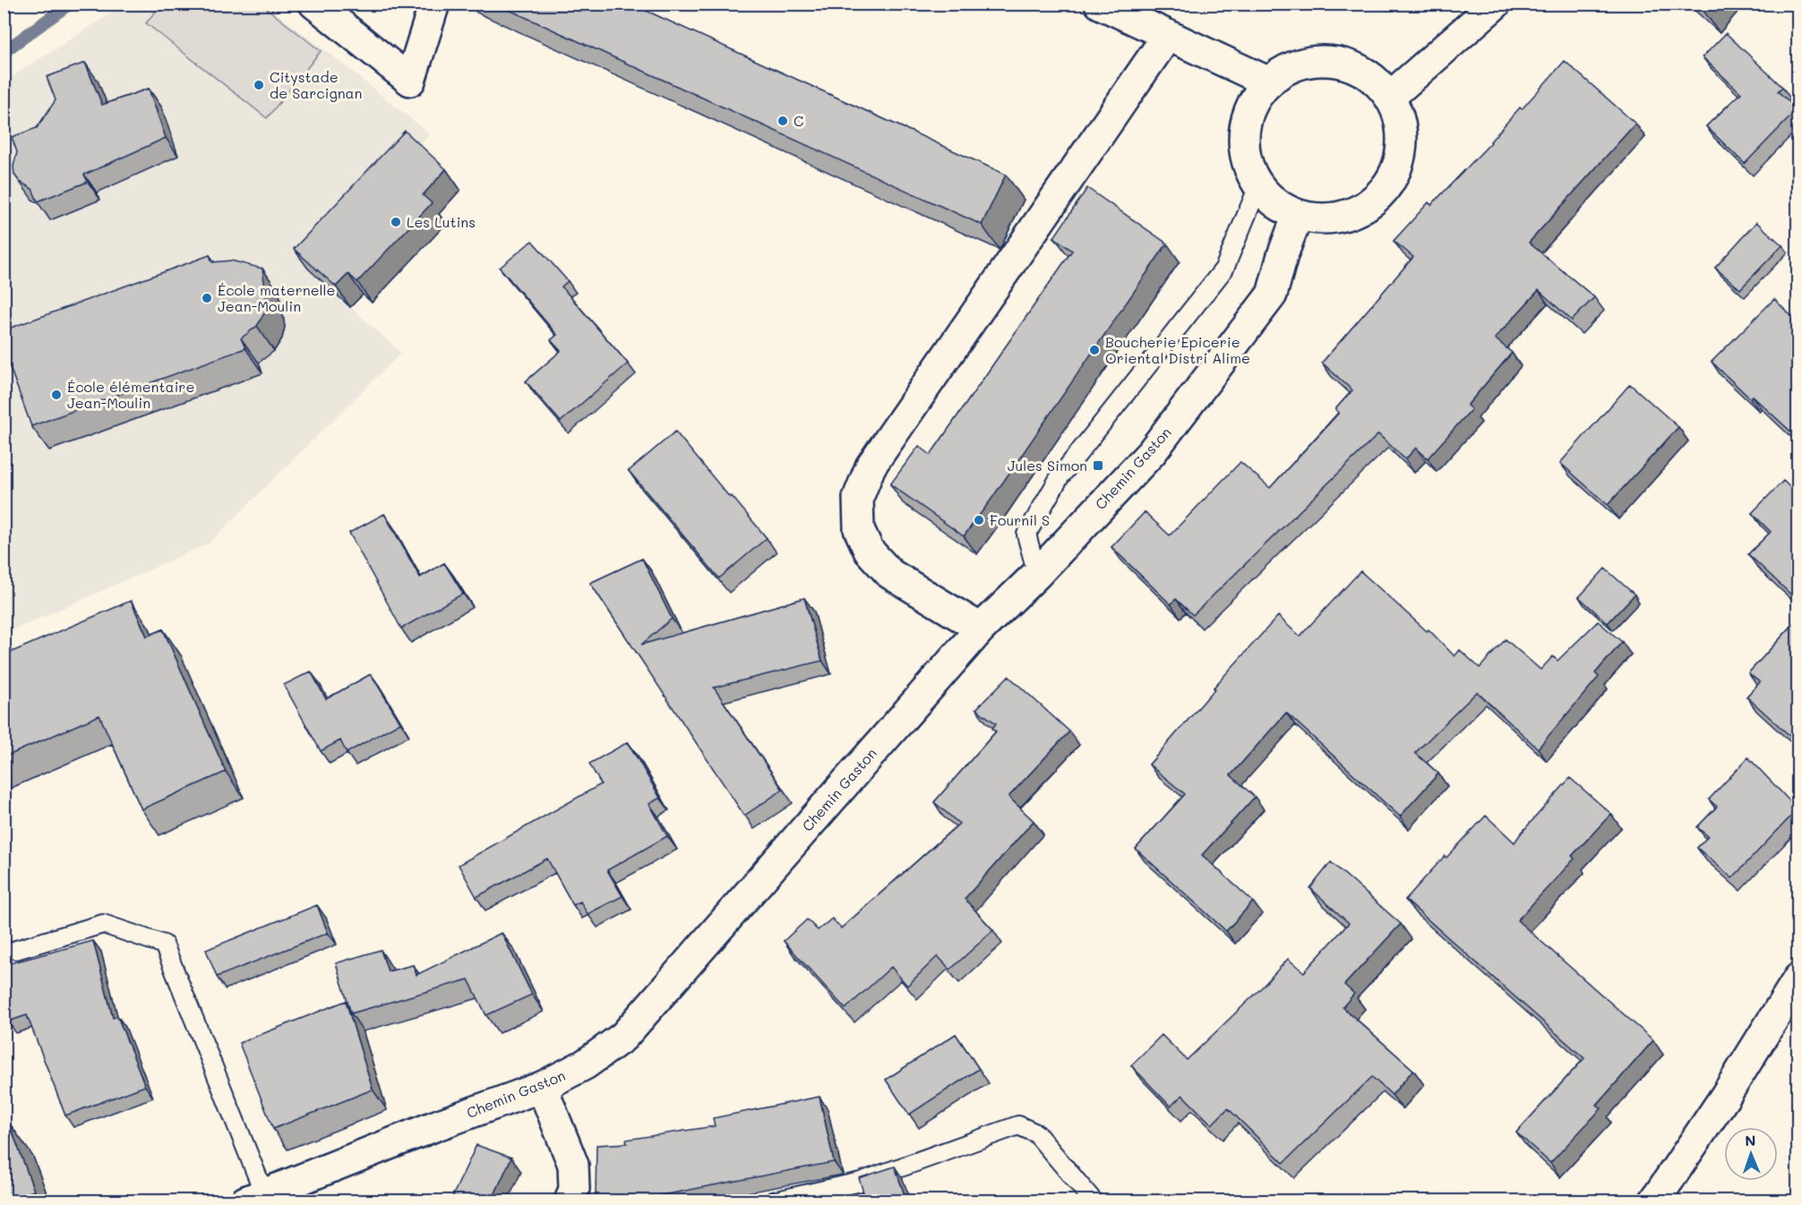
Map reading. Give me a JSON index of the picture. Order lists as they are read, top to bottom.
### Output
{
  "streets": {
    "street": ["Chemin Gaston"]
  },
  "places": {
    "other": [
      "Citystade de Sarcignan",
      "C",
      "Les Lutins",
      "École maternelle Jean-Moulin",
      "Boucherie Epicerie Oriental Distri Alime",
      "École élémentaire Jean-Moulin",
      "Fournil S"
    ],
    "transit": ["Jules Simon"]
  },
  "north": "top"
}
